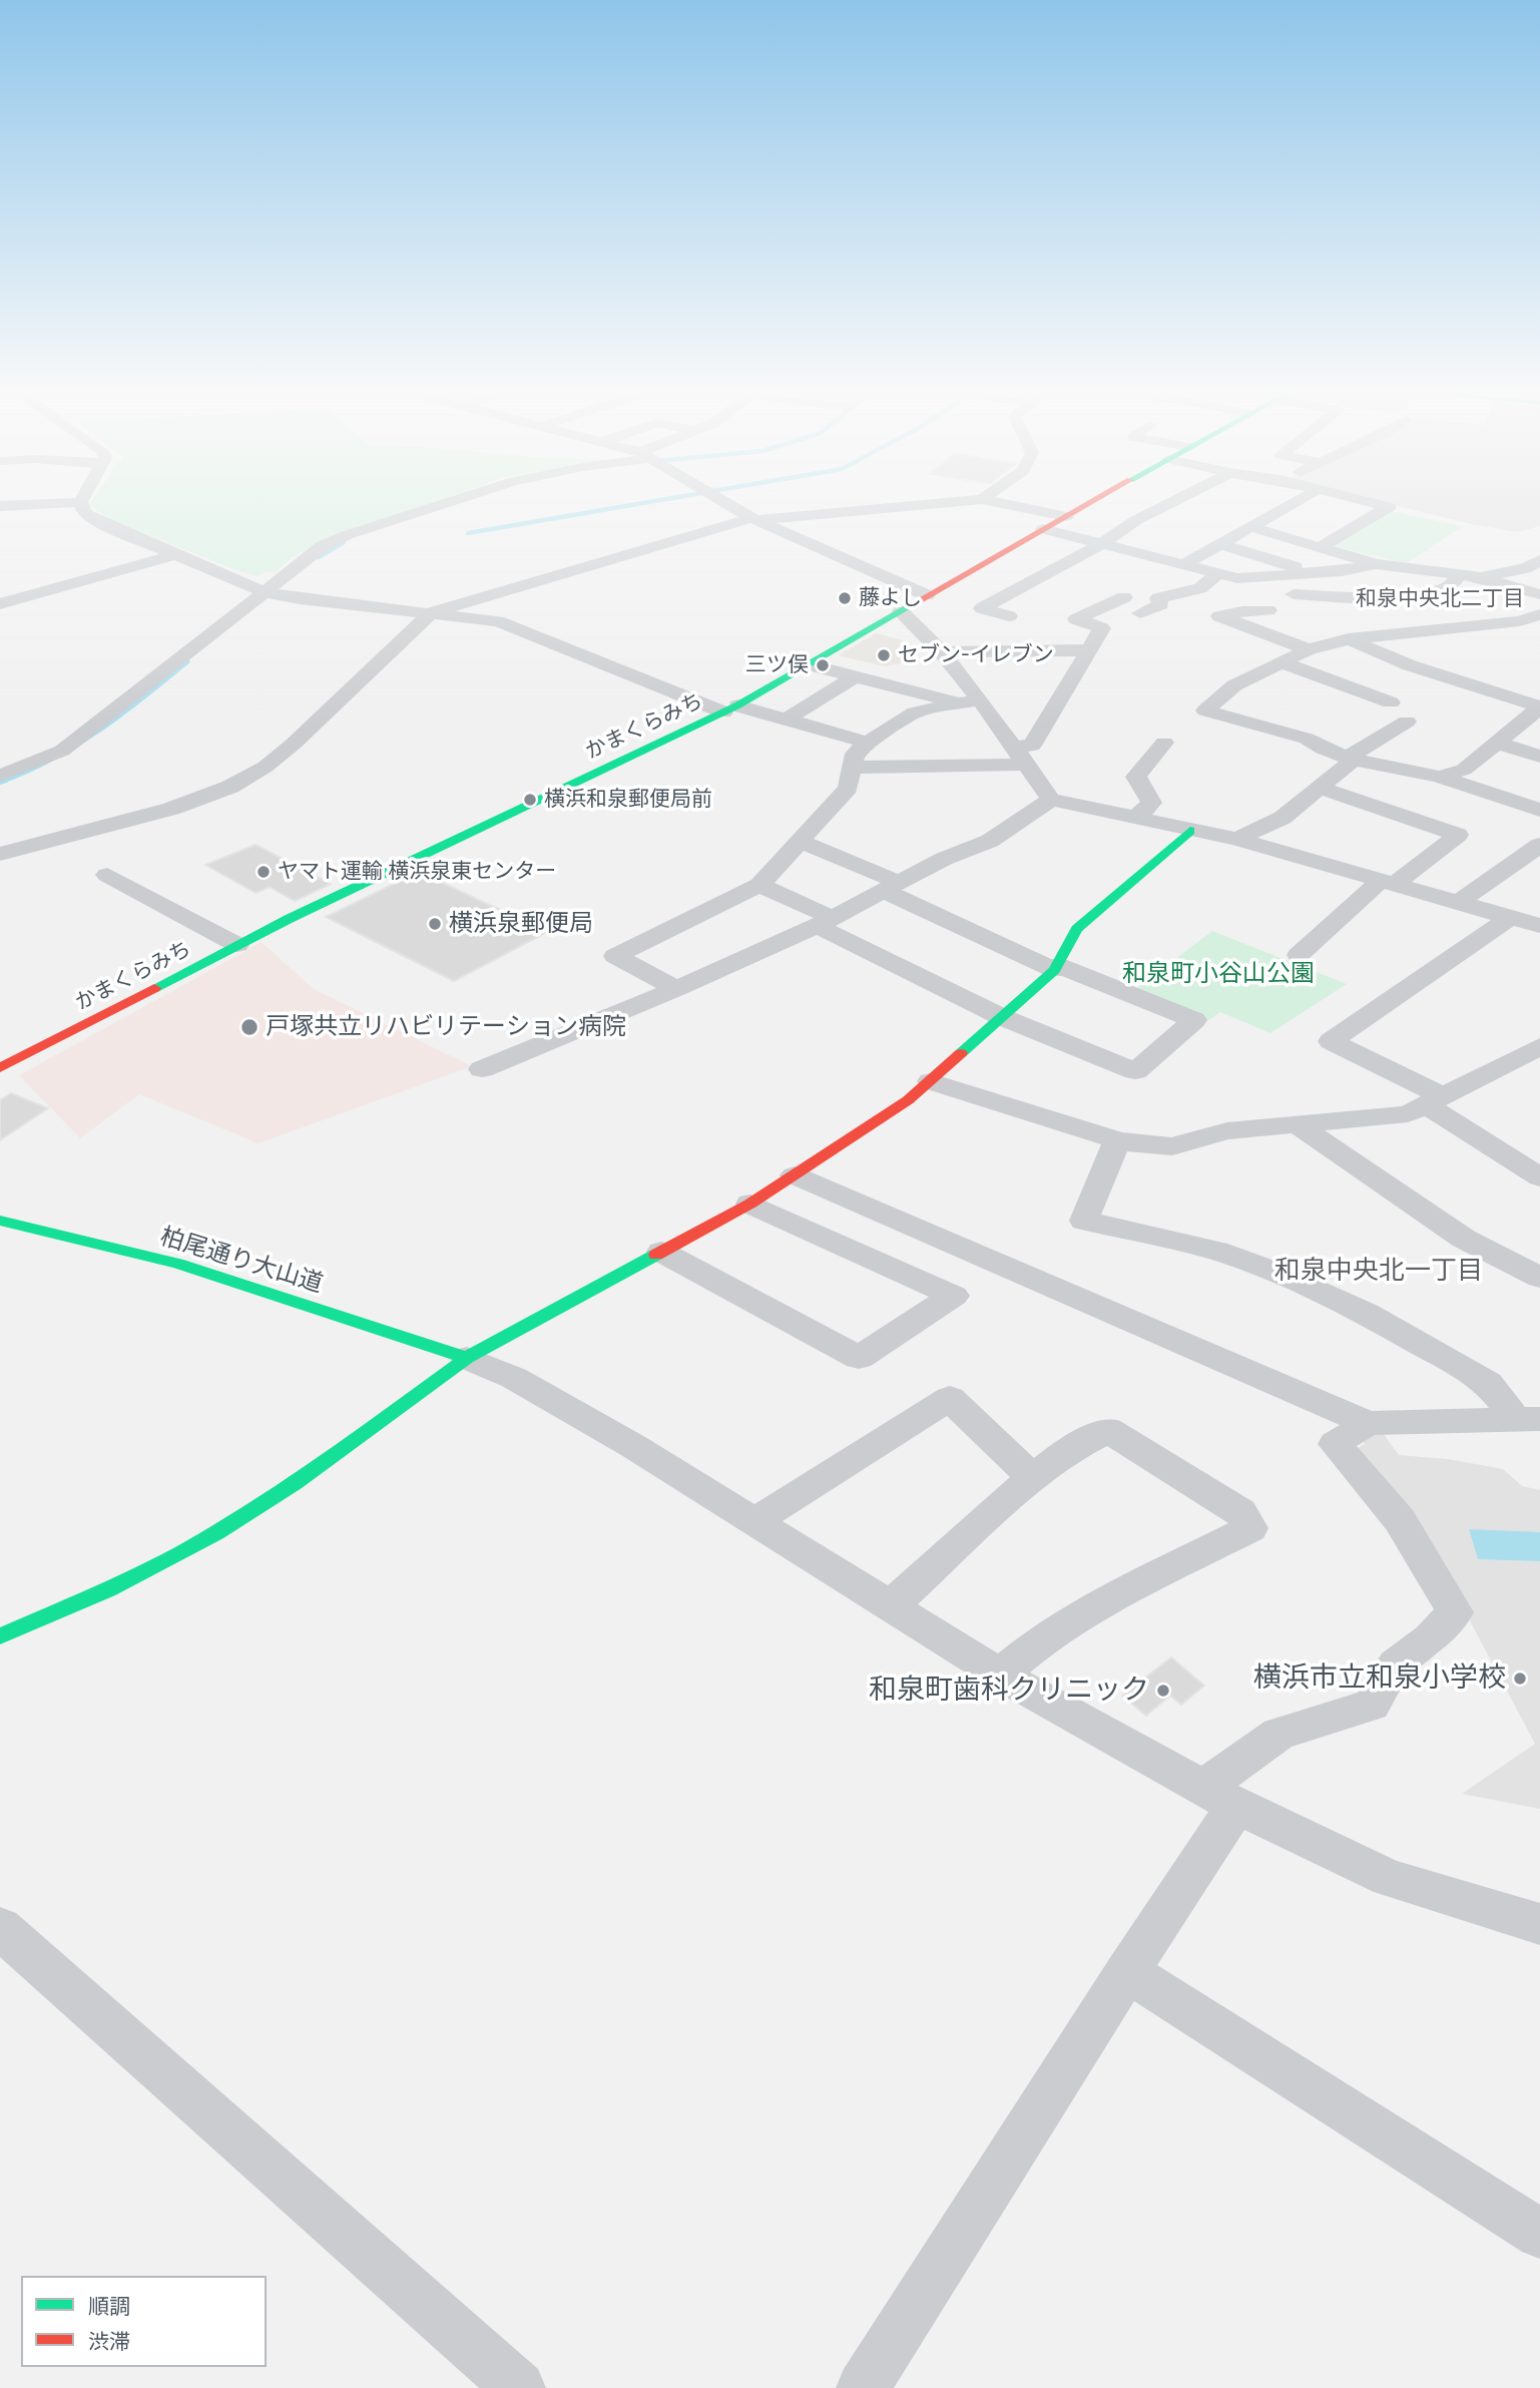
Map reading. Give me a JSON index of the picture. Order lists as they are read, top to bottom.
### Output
{
  "streets": {
    "main road": ["かまくらみち", "柏尾通り大山道"]
  },
  "districts": ["和泉中央北二丁目", "和泉中央北一丁目"],
  "parks": ["和泉町小谷山公園"],
  "places": [
    "藤よし",
    "セブン-イレブン",
    "三ツ俣",
    "横浜和泉郵便局前",
    "ヤマト運輸 横浜泉東センター",
    "横浜泉郵便局",
    "戸塚共立リハビリテーション病院",
    "横浜市立和泉小学校",
    "和泉町歯科クリニック"
  ],
  "legend": ["順調", "渋滞"]
}
